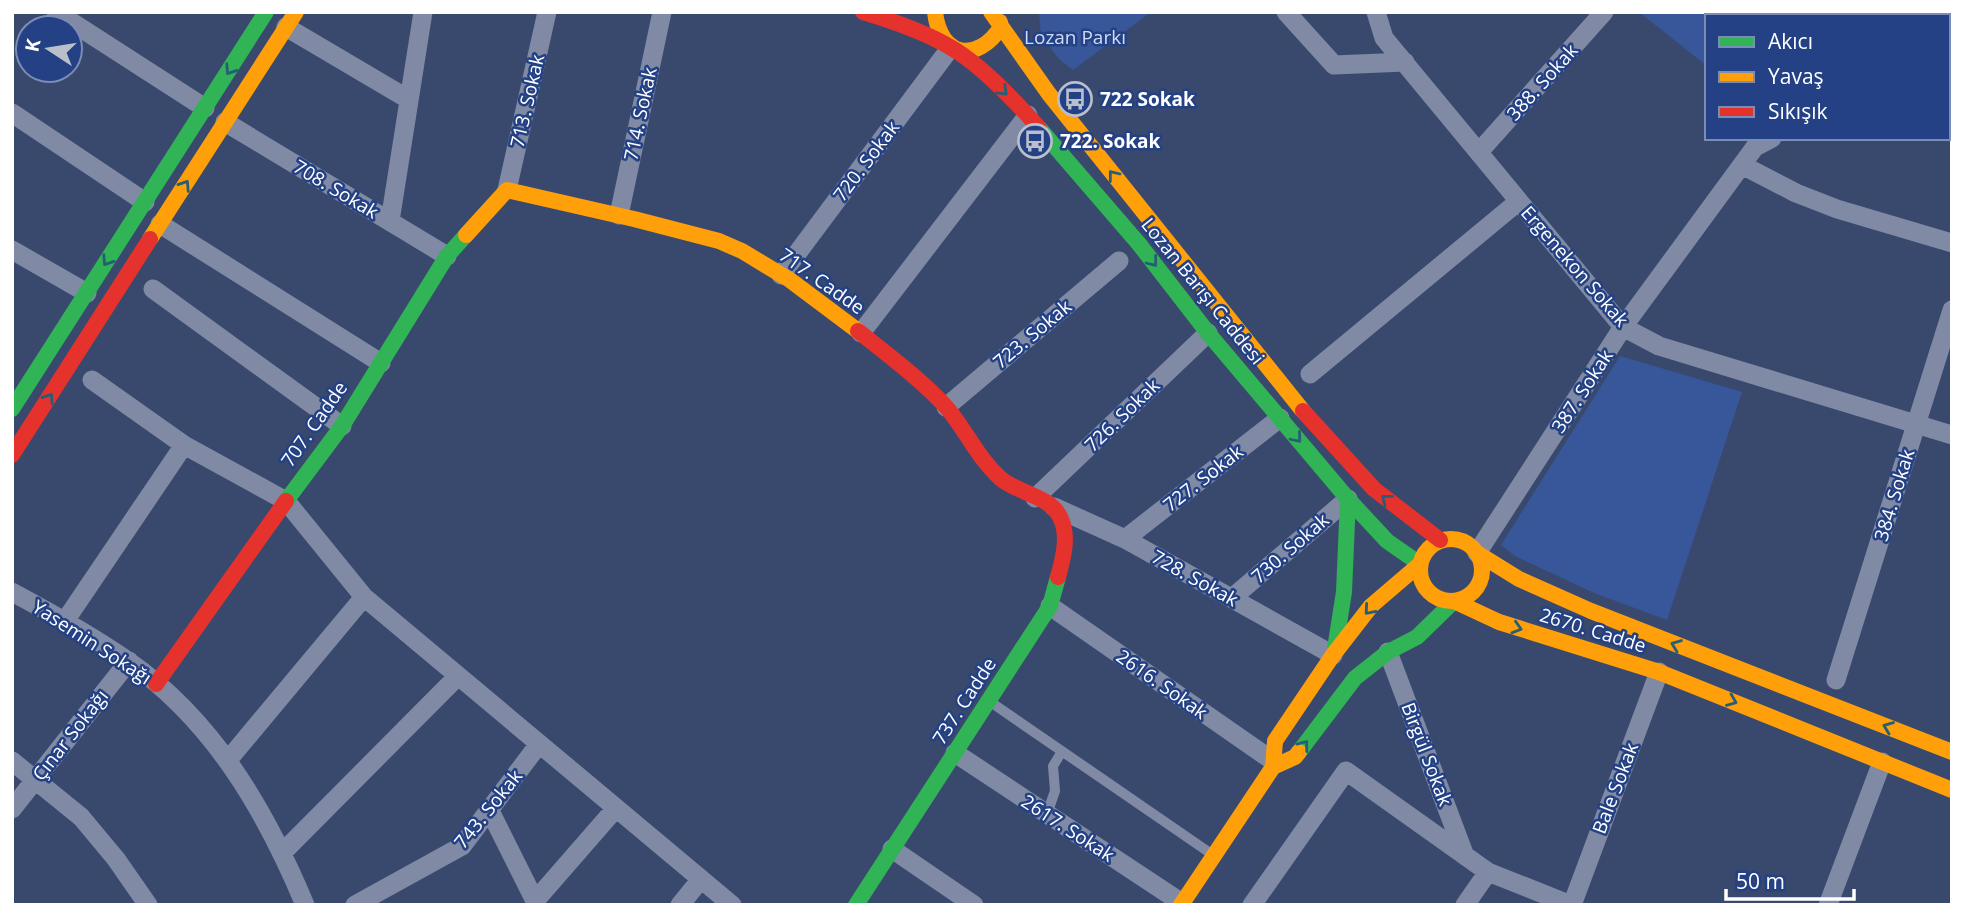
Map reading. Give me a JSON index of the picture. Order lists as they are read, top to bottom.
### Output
{
  "streets": {
    "main road": [
      "717. Cadde",
      "Lozan Barışı Caddesi",
      "707. Cadde",
      "2670. Cadde",
      "737. Cadde"
    ],
    "street": [
      "388. Sokak",
      "713. Sokak",
      "714. Sokak",
      "720. Sokak",
      "708. Sokak",
      "Ergenekon Sokak",
      "723. Sokak",
      "387. Sokak",
      "726. Sokak",
      "727. Sokak",
      "384. Sokak",
      "730. Sokak",
      "728. Sokak",
      "Yasemin Sokağı",
      "2616. Sokak",
      "Çınar Sokağı",
      "Birgül Sokak",
      "Bale Sokak",
      "743. Sokak",
      "2617. Sokak"
    ]
  },
  "crossings": [
    ["388. Sokak", "Ergenekon Sokak"],
    ["713. Sokak", "717. Cadde"],
    ["713. Sokak", "707. Cadde"],
    ["714. Sokak", "717. Cadde"],
    ["720. Sokak", "717. Cadde"],
    ["720. Sokak", "Lozan Barışı Caddesi"],
    ["708. Sokak", "707. Cadde"],
    ["Ergenekon Sokak", "387. Sokak"],
    ["Ergenekon Sokak", "384. Sokak"],
    ["717. Cadde", "723. Sokak"],
    ["717. Cadde", "726. Sokak"],
    ["717. Cadde", "707. Cadde"],
    ["717. Cadde", "728. Sokak"],
    ["717. Cadde", "737. Cadde"],
    ["Lozan Barışı Caddesi", "387. Sokak"],
    ["Lozan Barışı Caddesi", "726. Sokak"],
    ["Lozan Barışı Caddesi", "727. Sokak"],
    ["Lozan Barışı Caddesi", "730. Sokak"],
    ["Lozan Barışı Caddesi", "2670. Cadde"],
    ["387. Sokak", "2670. Cadde"],
    ["707. Cadde", "Yasemin Sokağı"],
    ["727. Sokak", "728. Sokak"],
    ["730. Sokak", "728. Sokak"],
    ["728. Sokak", "737. Cadde"],
    ["2670. Cadde", "Bale Sokak"],
    ["Yasemin Sokağı", "Çınar Sokağı"],
    ["2616. Sokak", "737. Cadde"],
    ["737. Cadde", "2617. Sokak"],
    ["Birgül Sokak", "Bale Sokak"]
  ],
  "parks": ["Lozan Parkı"],
  "places": {
    "bus stop": ["722 Sokak", "722. Sokak"]
  },
  "legend": ["Akıcı", "Yavaş", "Sıkışık"],
  "scale_bar": "50 m",
  "north": "left"
}
